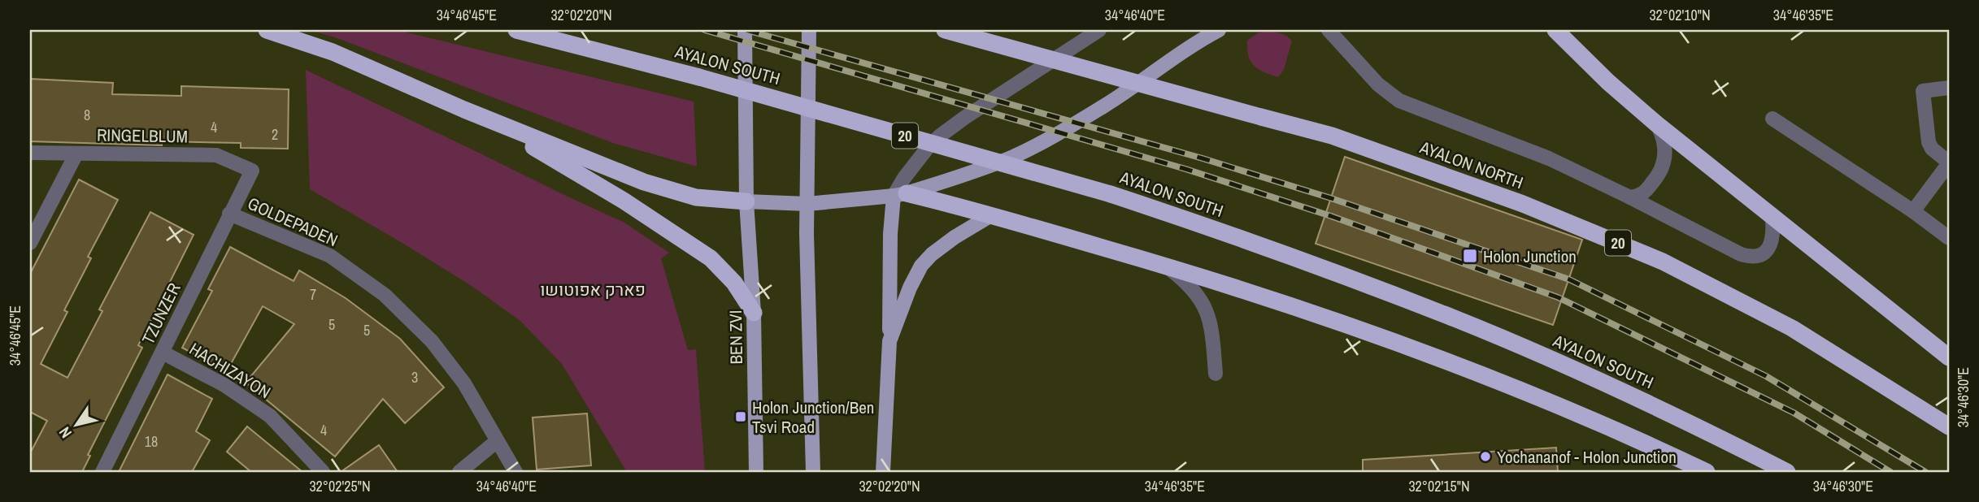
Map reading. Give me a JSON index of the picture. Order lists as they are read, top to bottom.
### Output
{
  "streets": {
    "highway": ["AYALON SOUTH", "20", "AYALON NORTH"],
    "main road": ["BEN ZVI"],
    "street": [
      "RINGELBLUM",
      "GOLDEPADEN",
      "TZUNZER",
      "HACHIZAYON"
    ]
  },
  "crossings": [
    ["RINGELBLUM", "TZUNZER"],
    ["GOLDEPADEN", "TZUNZER"],
    ["TZUNZER", "HACHIZAYON"]
  ],
  "parks": ["פארק אפוטושו"],
  "places": {
    "transit": ["Holon Junction", "Holon Junction/Ben Tsvi Road"],
    "other": ["Yochananof - Holon Junction"]
  },
  "house_numbers": [
    "8",
    "4",
    "2",
    "7",
    "5",
    "5",
    "3",
    "4",
    "18"
  ],
  "north": "bottom left",
  "coordinates": [
    "34°46'45\"E",
    "32°02'20\"N",
    "34°46'40\"E",
    "32°02'10\"N",
    "34°46'35\"E",
    "34°46'30\"E",
    "32°02'25\"N",
    "32°02'15\"N"
  ]
}
